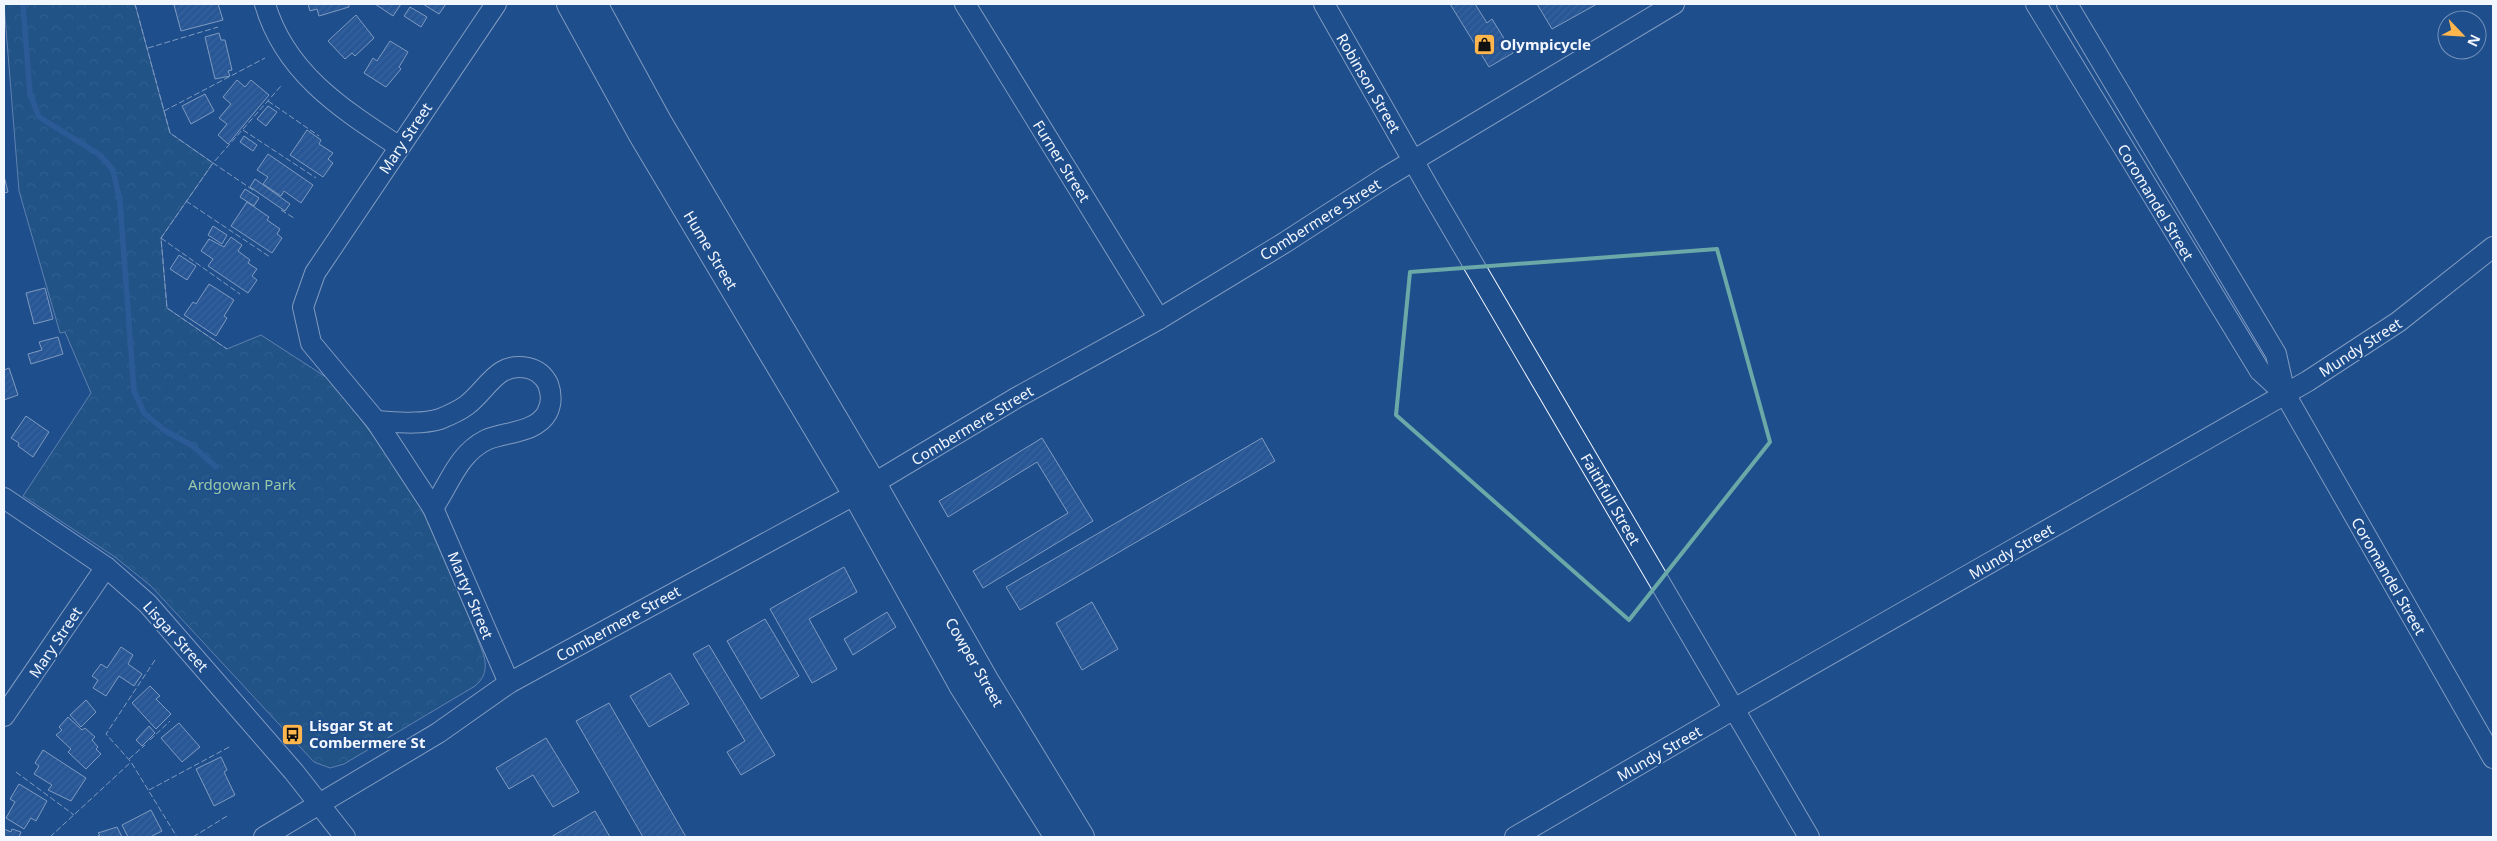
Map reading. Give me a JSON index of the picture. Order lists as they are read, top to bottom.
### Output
{
  "streets": {
    "main road": ["Hume Street", "Cowper Street"],
    "street": [
      "Robinson Street",
      "Mary Street",
      "Furner Street",
      "Coromandel Street",
      "Combermere Street",
      "Mundy Street",
      "Faithfull Street",
      "Martyr Street",
      "Lisgar Street"
    ]
  },
  "crossings": [
    ["Robinson Street", "Combermere Street"],
    ["Robinson Street", "Faithfull Street"],
    ["Mary Street", "Martyr Street"],
    ["Mary Street", "Lisgar Street"],
    ["Furner Street", "Combermere Street"],
    ["Coromandel Street", "Mundy Street"],
    ["Combermere Street", "Hume Street"],
    ["Combermere Street", "Faithfull Street"],
    ["Combermere Street", "Martyr Street"],
    ["Combermere Street", "Lisgar Street"],
    ["Combermere Street", "Cowper Street"],
    ["Hume Street", "Cowper Street"],
    ["Mundy Street", "Faithfull Street"]
  ],
  "parks": ["Ardgowan Park"],
  "places": {
    "shop": ["Olympicycle"],
    "bus stop": ["Lisgar St at Combermere St"]
  },
  "north": "bottom right"
}
